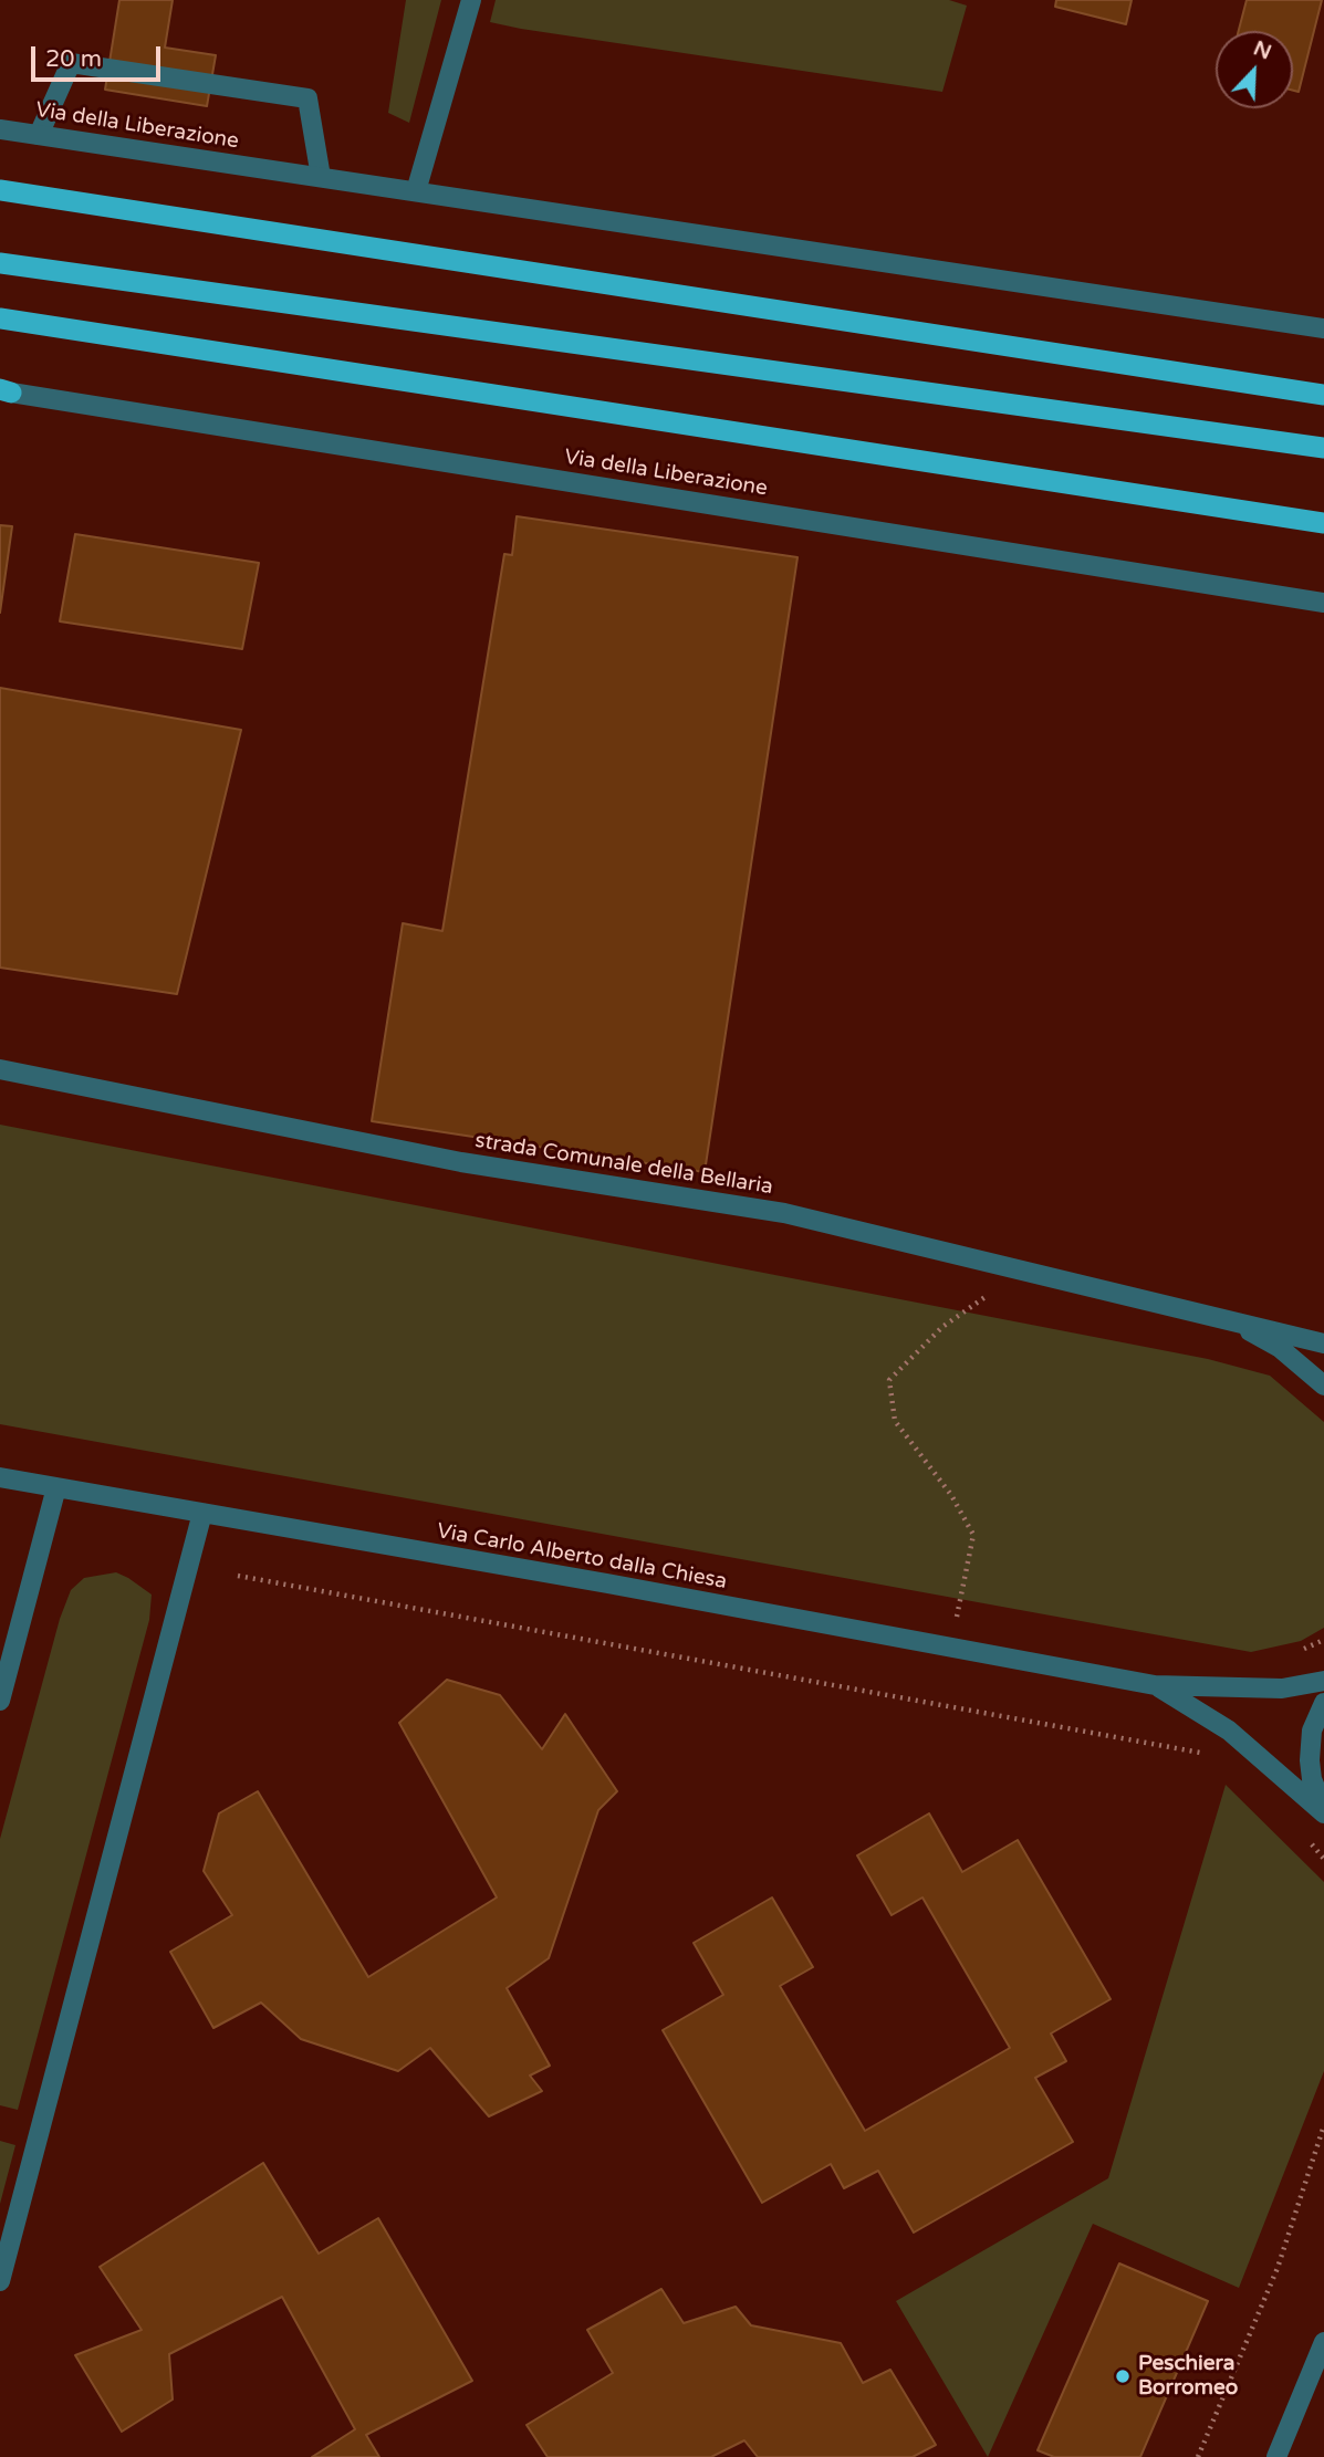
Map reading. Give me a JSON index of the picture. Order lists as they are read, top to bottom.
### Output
{
  "streets": {
    "street": ["Via della Liberazione", "strada Comunale della Bellaria", "Via Carlo Alberto dalla Chiesa"]
  },
  "places": ["Peschiera Borromeo"],
  "scale_bar": "20 m",
  "north": "top right"
}
